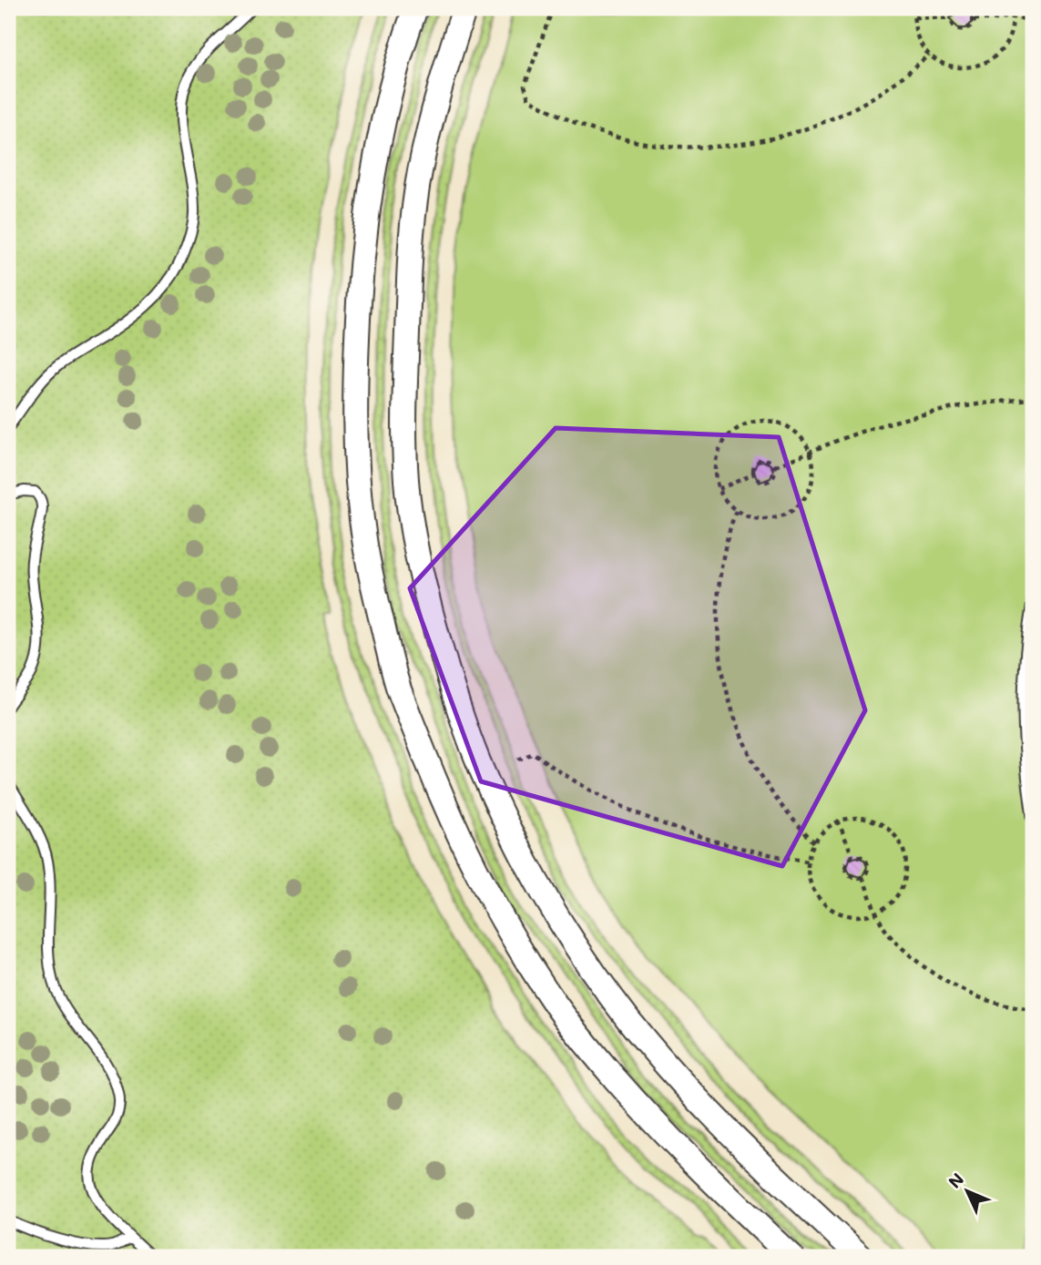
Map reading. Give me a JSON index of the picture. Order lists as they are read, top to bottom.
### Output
{
  "north": "top left"
}
